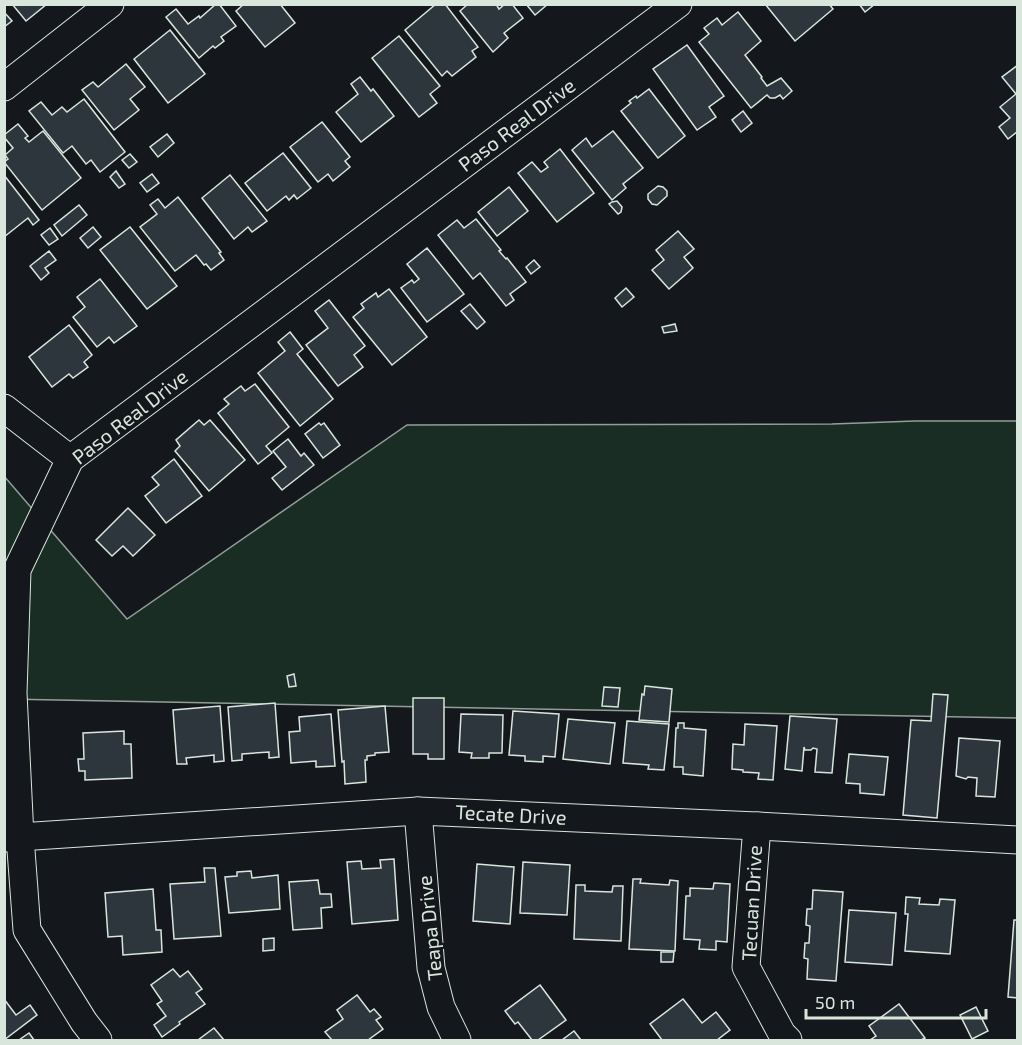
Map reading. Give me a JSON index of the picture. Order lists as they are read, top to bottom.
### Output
{
  "streets": {
    "street": [
      "Paso Real Drive",
      "Tecate Drive",
      "Tecuan Drive",
      "Teapa Drive"
    ]
  },
  "crossings": [
    ["Paso Real Drive", "Tecate Drive"],
    ["Tecate Drive", "Tecuan Drive"],
    ["Tecate Drive", "Teapa Drive"]
  ],
  "scale_bar": "50 m"
}
